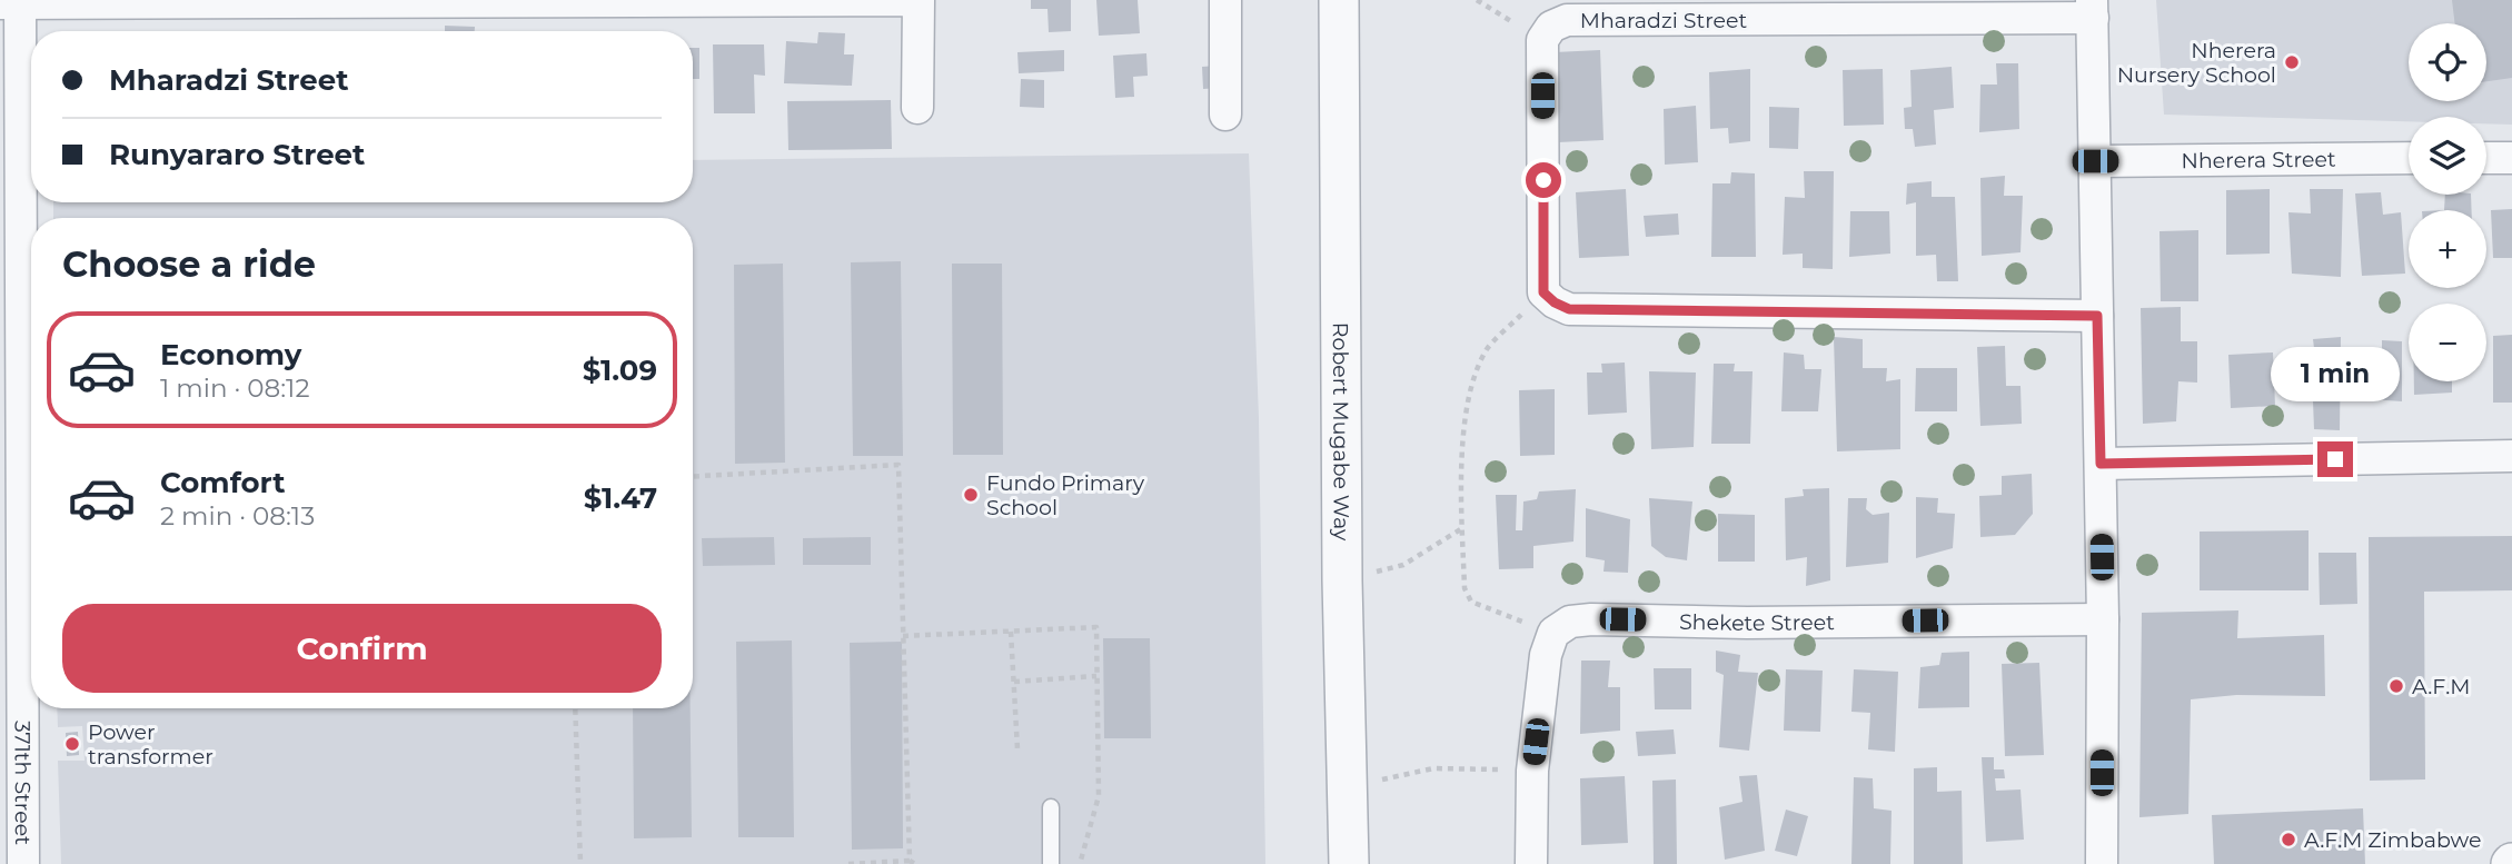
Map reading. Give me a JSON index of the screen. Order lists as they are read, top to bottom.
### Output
{
  "streets": {
    "street": [
      "Mharadzi Street",
      "Nherera Street",
      "Robert Mugabe Way",
      "Shekete Street",
      "371th Street"
    ]
  },
  "places": [
    "Nherera Nursery School",
    "Fundo Primary School",
    "A.F.M",
    "Power transformer",
    "A.F.M Zimbabwe"
  ],
  "page": {
    "map_buttons": ["+", "−"],
    "banner": ["Mharadzi Street", "Runyararo Street"],
    "heading": "Choose a ride",
    "list": [
      {
        "name": "Economy",
        "note": "1 min · 08:12",
        "value": "$1.09"
      },
      {
        "name": "Comfort",
        "note": "2 min · 08:13",
        "value": "$1.47"
      }
    ],
    "bubble": "1 min",
    "buttons": "Confirm"
  }
}
